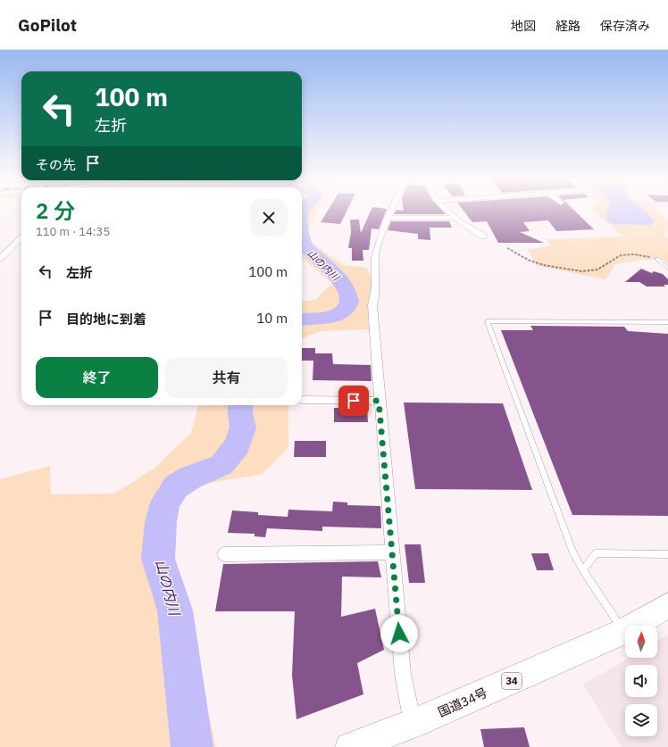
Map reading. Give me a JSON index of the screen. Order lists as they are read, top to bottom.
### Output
{
  "streets": {
    "highway": ["34", "国道34号"]
  },
  "water": ["山の内川"],
  "north": "top",
  "page": {
    "header": "GoPilot",
    "nav": ["地図", "経路", "保存済み"],
    "turn": ["100 m", "左折"],
    "then": "その先",
    "heading": ["2 分", "110 m · 14:35"],
    "list": [
      {
        "name": "左折",
        "value": "100 m"
      },
      {
        "name": "目的地に到着",
        "value": "10 m"
      }
    ],
    "buttons": ["終了", "共有"]
  }
}
